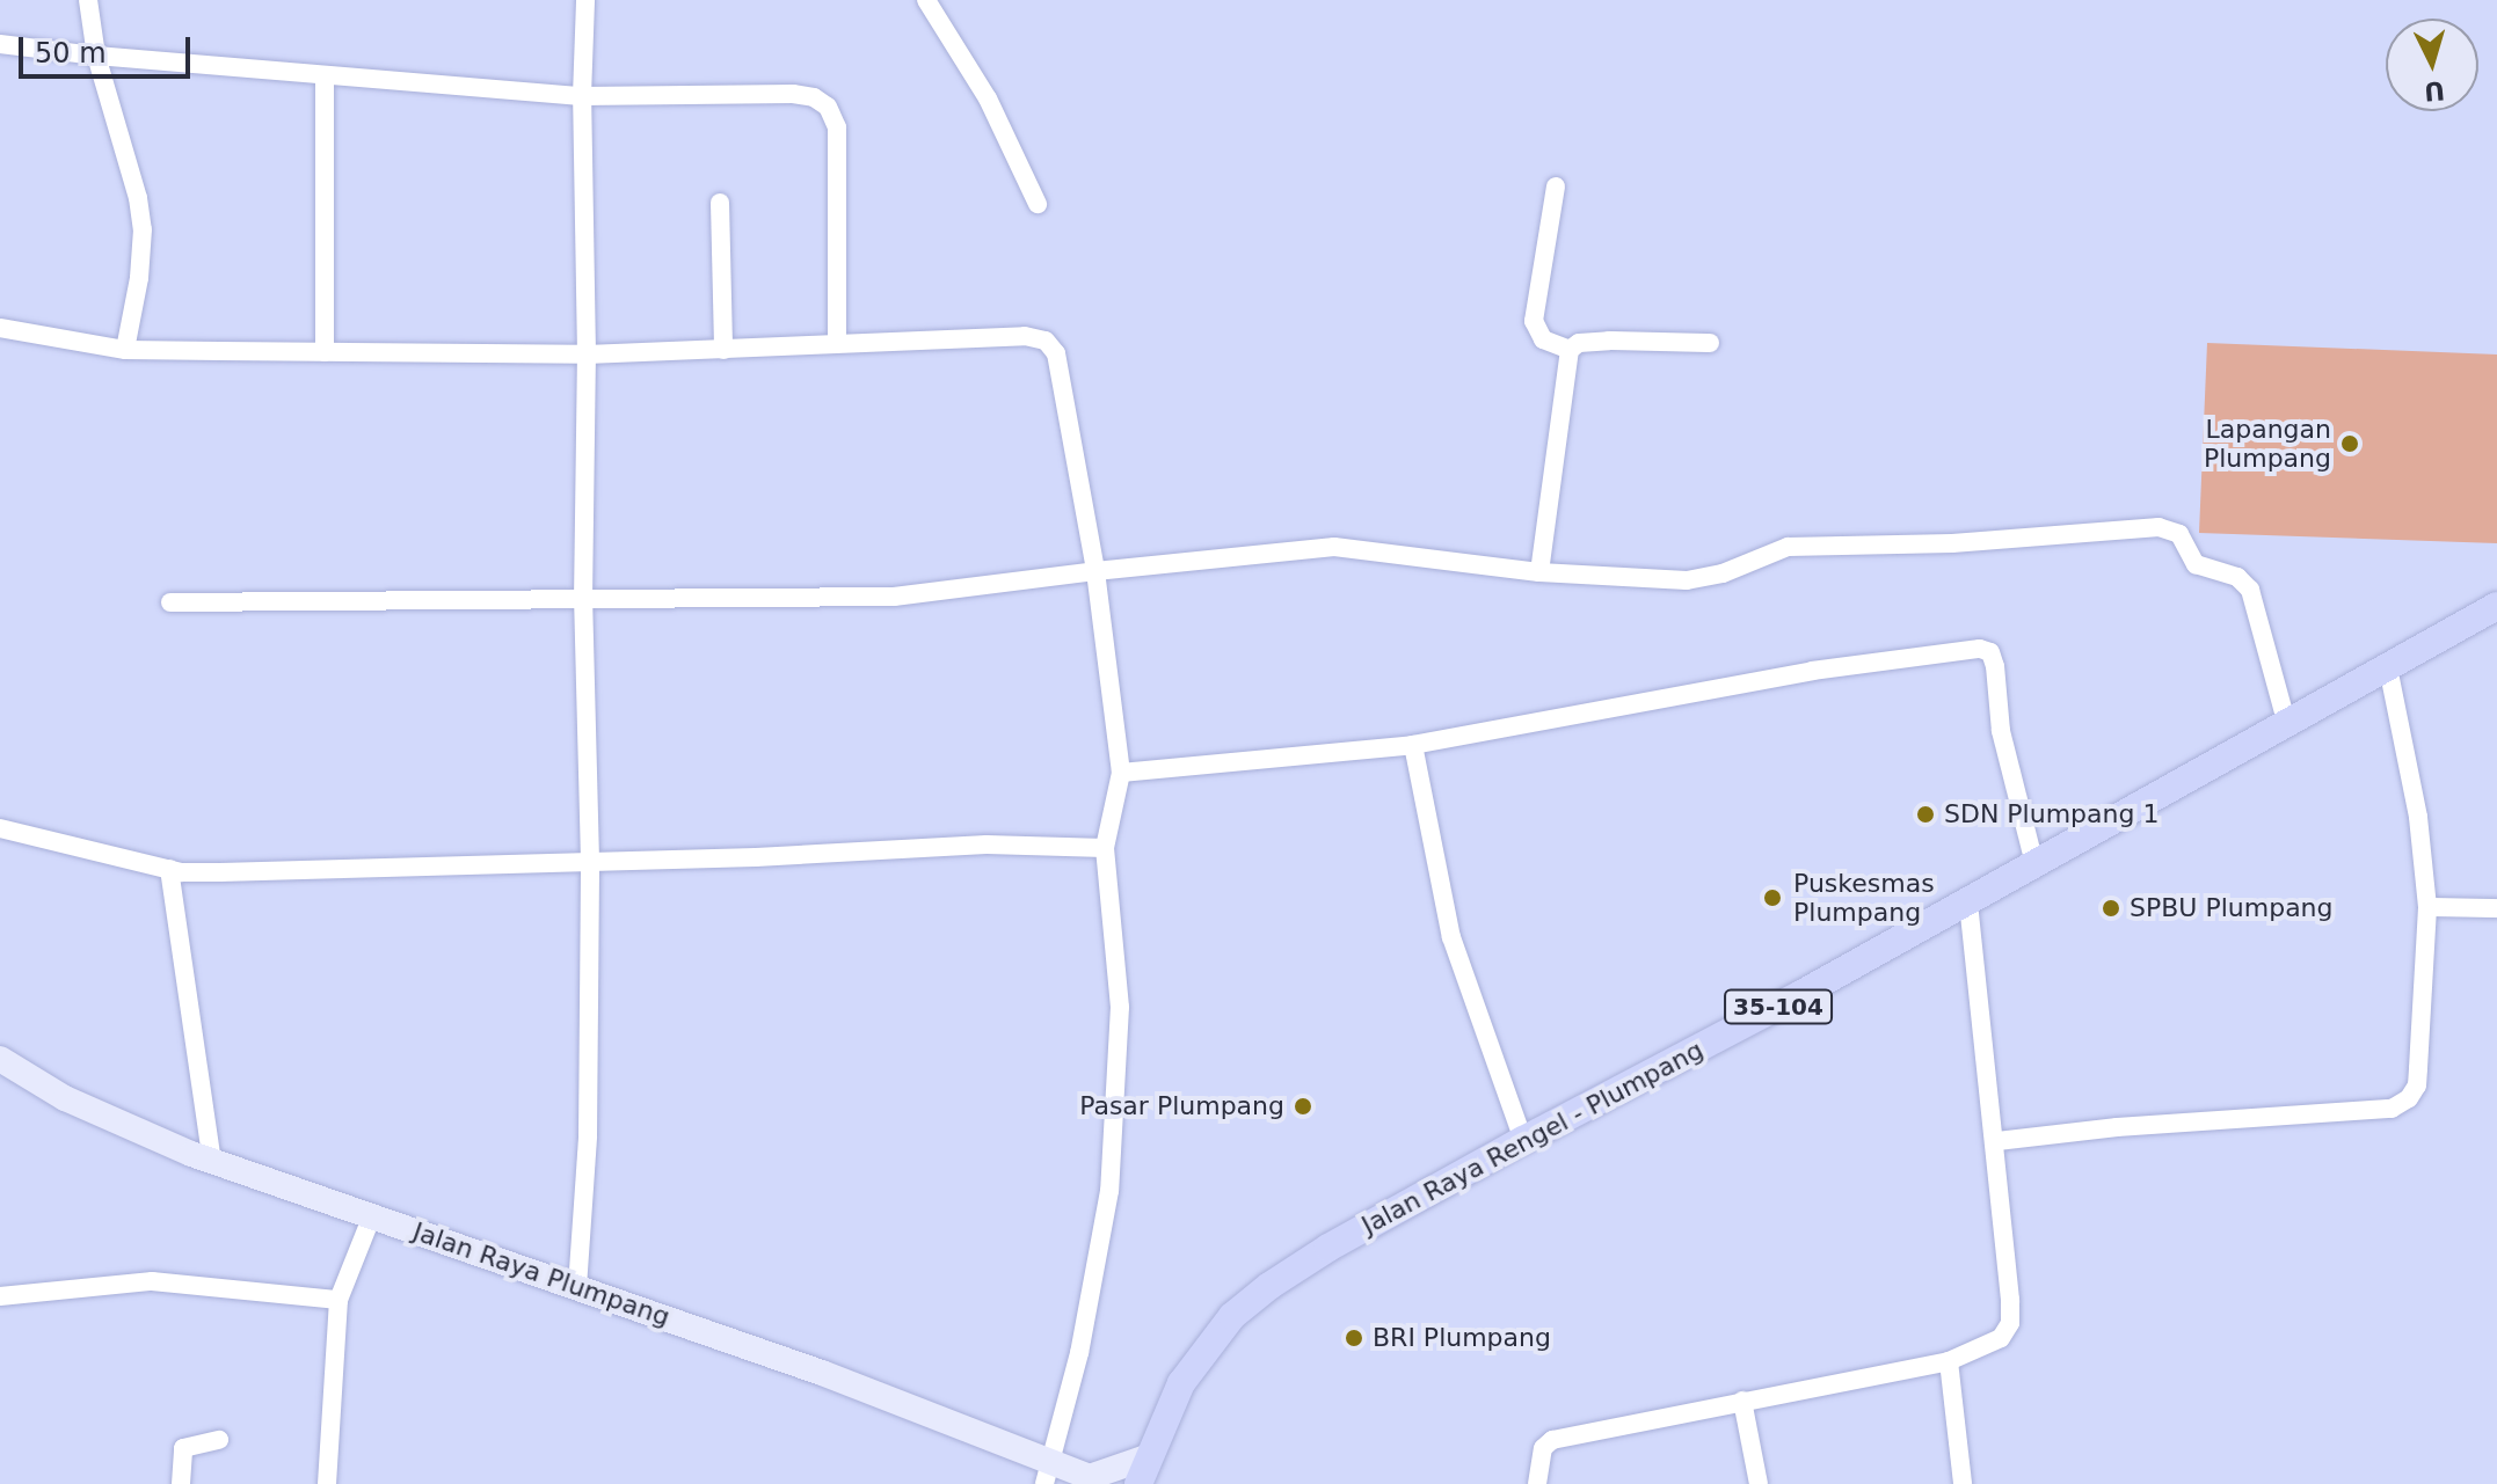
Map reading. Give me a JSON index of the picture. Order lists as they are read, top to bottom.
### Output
{
  "streets": {
    "main road": ["35-104", "Jalan Raya Rengel - Plumpang"],
    "street": ["Jalan Raya Plumpang"]
  },
  "crossings": [
    ["Jalan Raya Rengel - Plumpang", "Jalan Raya Plumpang"]
  ],
  "places": [
    "Lapangan Plumpang",
    "SDN Plumpang 1",
    "Puskesmas Plumpang",
    "SPBU Plumpang",
    "Pasar Plumpang",
    "BRI Plumpang"
  ],
  "scale_bar": "50 m",
  "north": "bottom"
}
